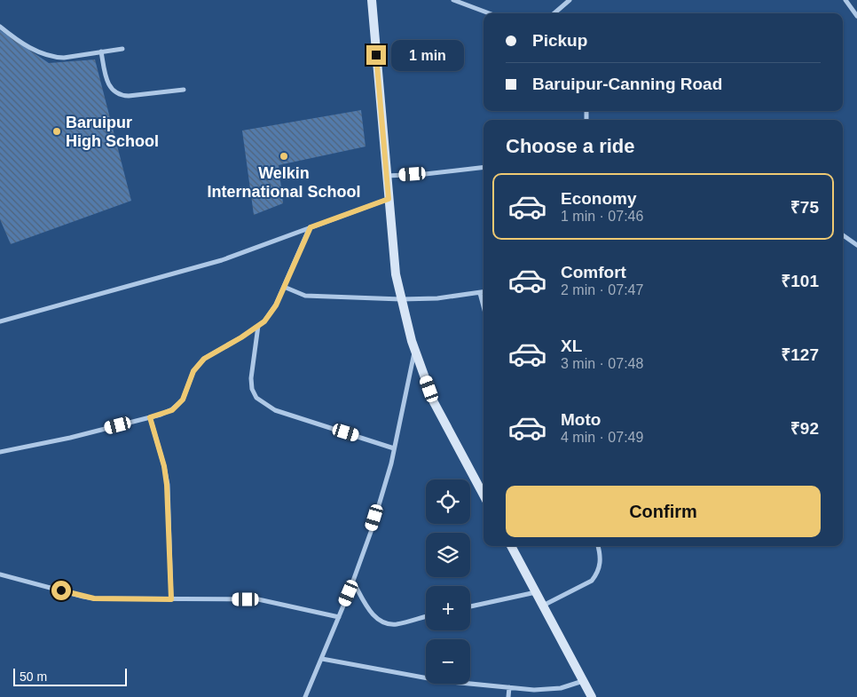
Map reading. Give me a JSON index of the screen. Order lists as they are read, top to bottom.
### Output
{
  "places": ["Baruipur High School", "Welkin International School"],
  "scale_bar": "50 m",
  "page": {
    "banner": ["Pickup", "Baruipur-Canning Road"],
    "bubble": "1 min",
    "heading": "Choose a ride",
    "list": [
      {
        "name": "Economy",
        "note": "1 min · 07:46",
        "value": "₹75"
      },
      {
        "name": "Comfort",
        "note": "2 min · 07:47",
        "value": "₹101"
      },
      {
        "name": "XL",
        "note": "3 min · 07:48",
        "value": "₹127"
      },
      {
        "name": "Moto",
        "note": "4 min · 07:49",
        "value": "₹92"
      }
    ],
    "buttons": "Confirm",
    "map_buttons": ["+", "−"],
    "scale": "50 m"
  }
}
